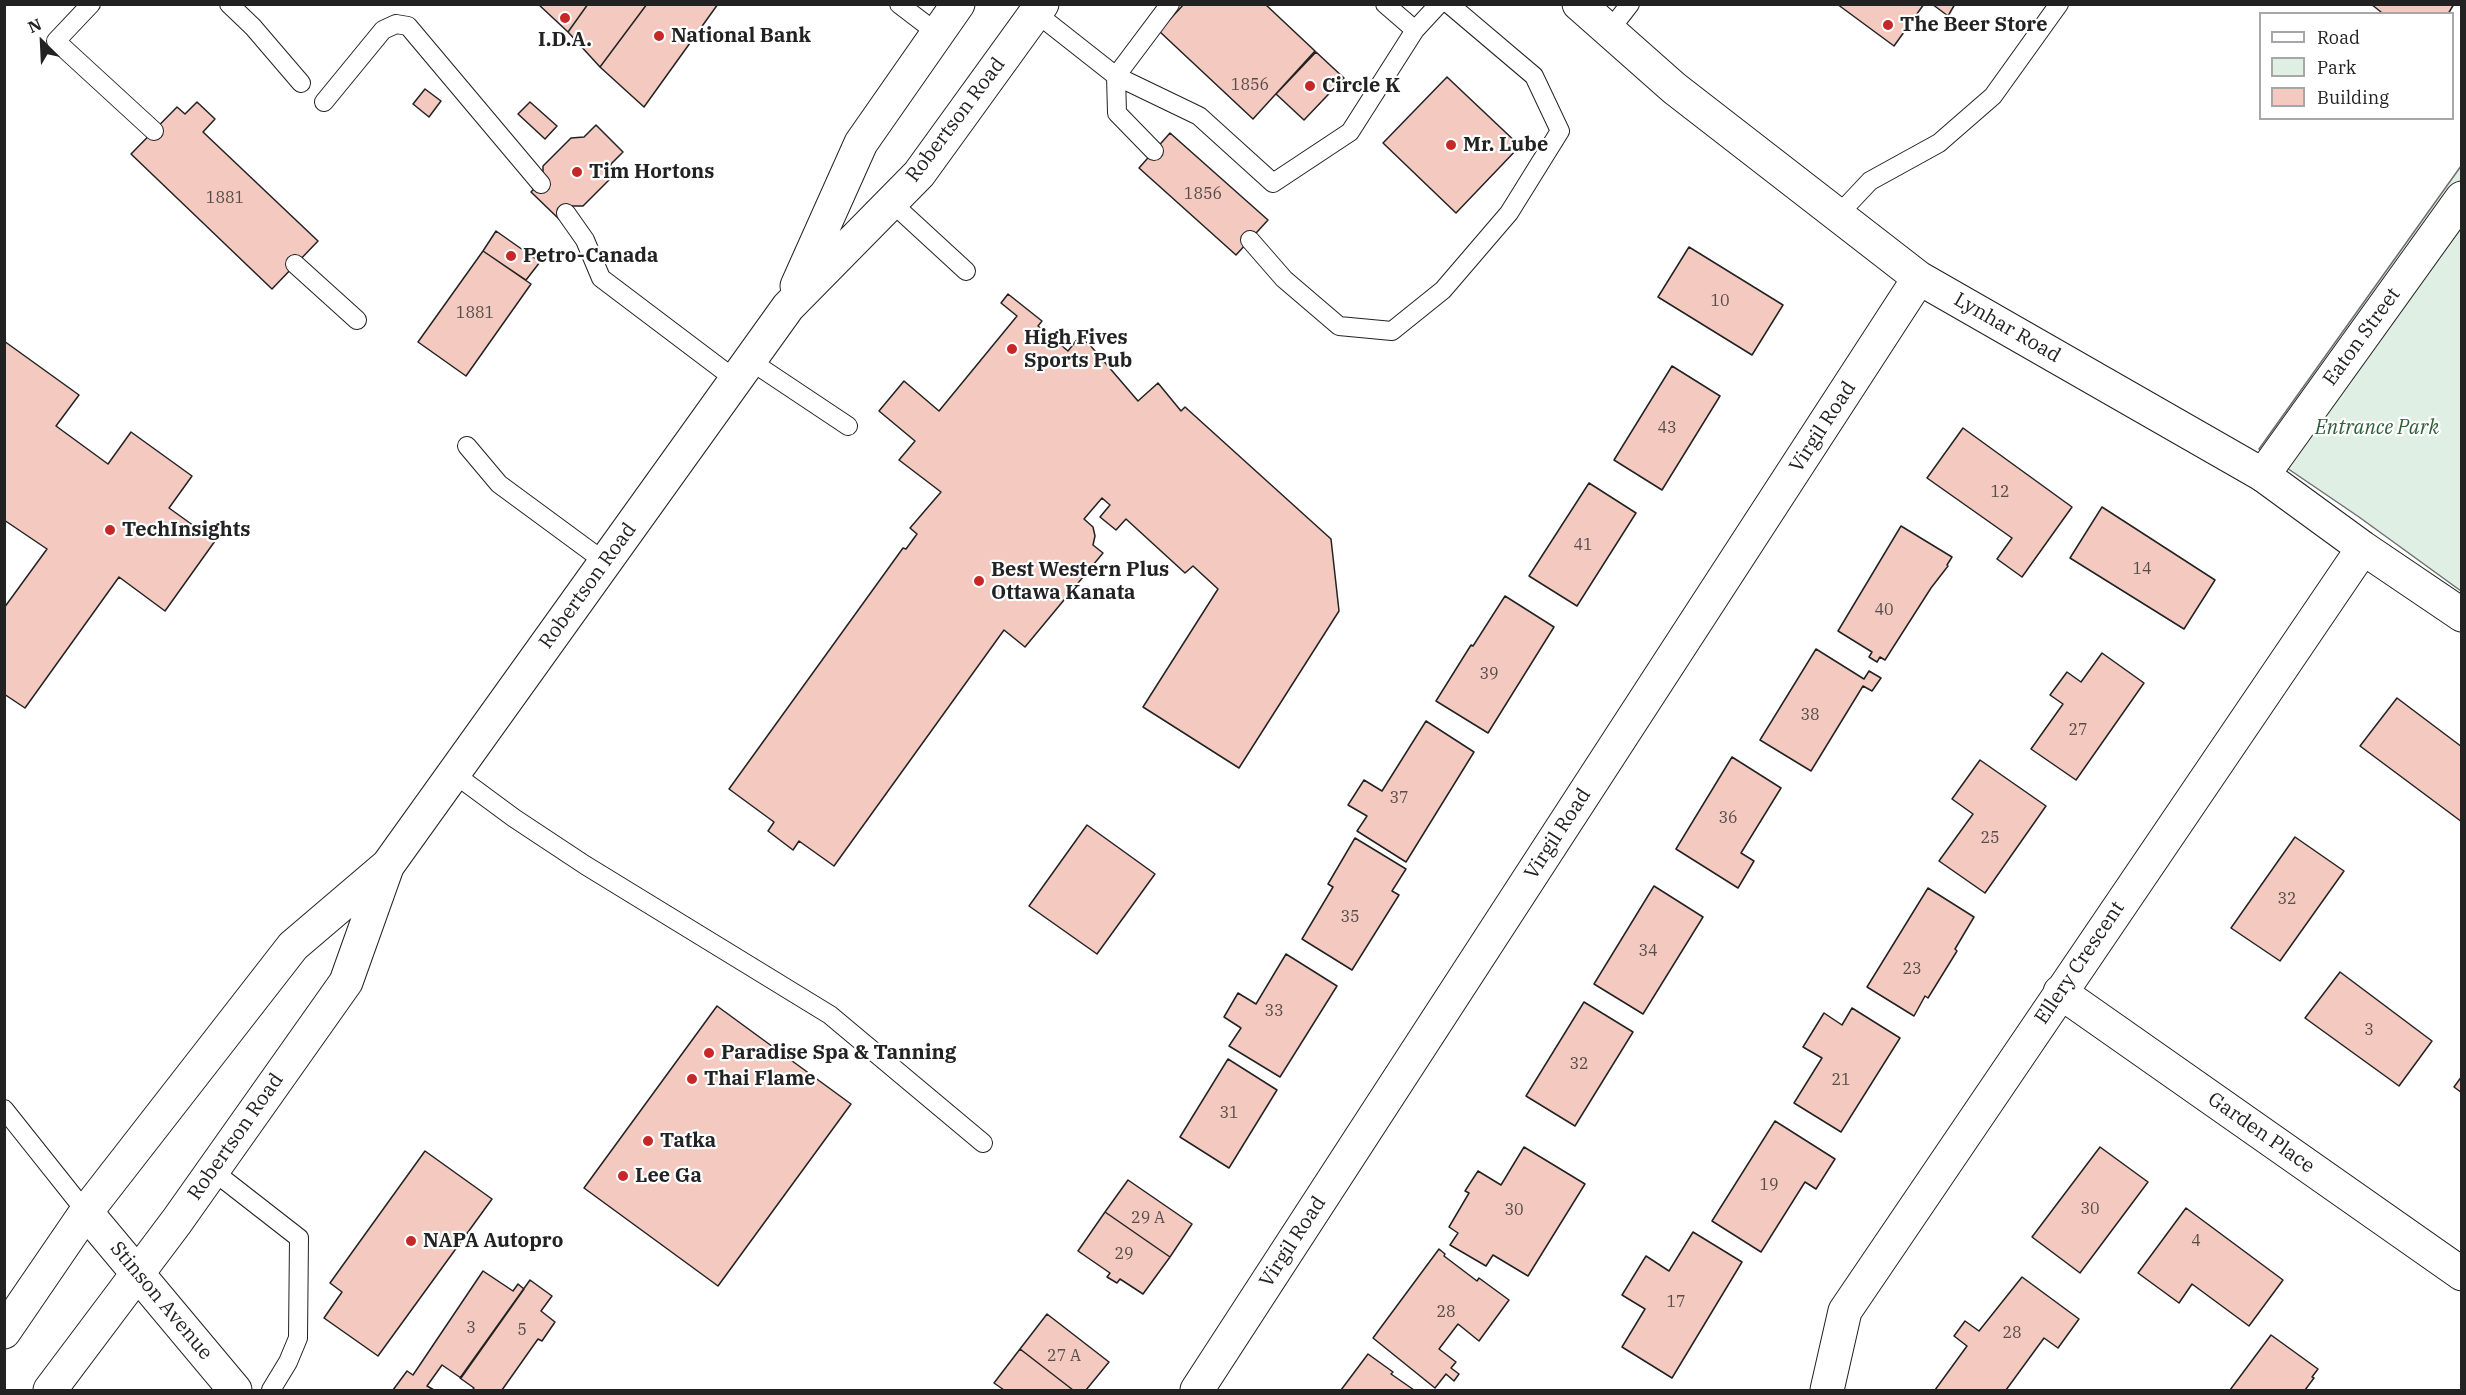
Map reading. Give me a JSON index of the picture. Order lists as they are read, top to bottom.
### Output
{
  "streets": {
    "street": [
      "Robertson Road",
      "Lynhar Road",
      "Eaton Street",
      "Virgil Road",
      "Ellery Crescent",
      "Garden Place",
      "Stinson Avenue"
    ]
  },
  "crossings": [
    ["Robertson Road", "Stinson Avenue"],
    ["Lynhar Road", "Eaton Street"],
    ["Lynhar Road", "Virgil Road"],
    ["Lynhar Road", "Ellery Crescent"],
    ["Ellery Crescent", "Garden Place"]
  ],
  "parks": ["Entrance Park"],
  "places": [
    "I.D.A.",
    "The Beer Store",
    "National Bank",
    "Circle K",
    "Mr. Lube",
    "Tim Hortons",
    "Petro-Canada",
    "High Fives Sports Pub",
    "TechInsights",
    "Best Western Plus Ottawa Kanata",
    "Paradise Spa & Tanning",
    "Thai Flame",
    "Tatka",
    "Lee Ga",
    "NAPA Autopro"
  ],
  "house_numbers": [
    "1856",
    "1856",
    "1881",
    "10",
    "1881",
    "43",
    "12",
    "41",
    "14",
    "40",
    "39",
    "38",
    "27",
    "37",
    "36",
    "25",
    "32",
    "35",
    "34",
    "23",
    "33",
    "3",
    "32",
    "21",
    "31",
    "19",
    "30",
    "30",
    "29 A",
    "4",
    "29",
    "17",
    "28",
    "3",
    "5",
    "28",
    "27 A"
  ],
  "legend": ["Road", "Park", "Building"],
  "north": "top left"
}
